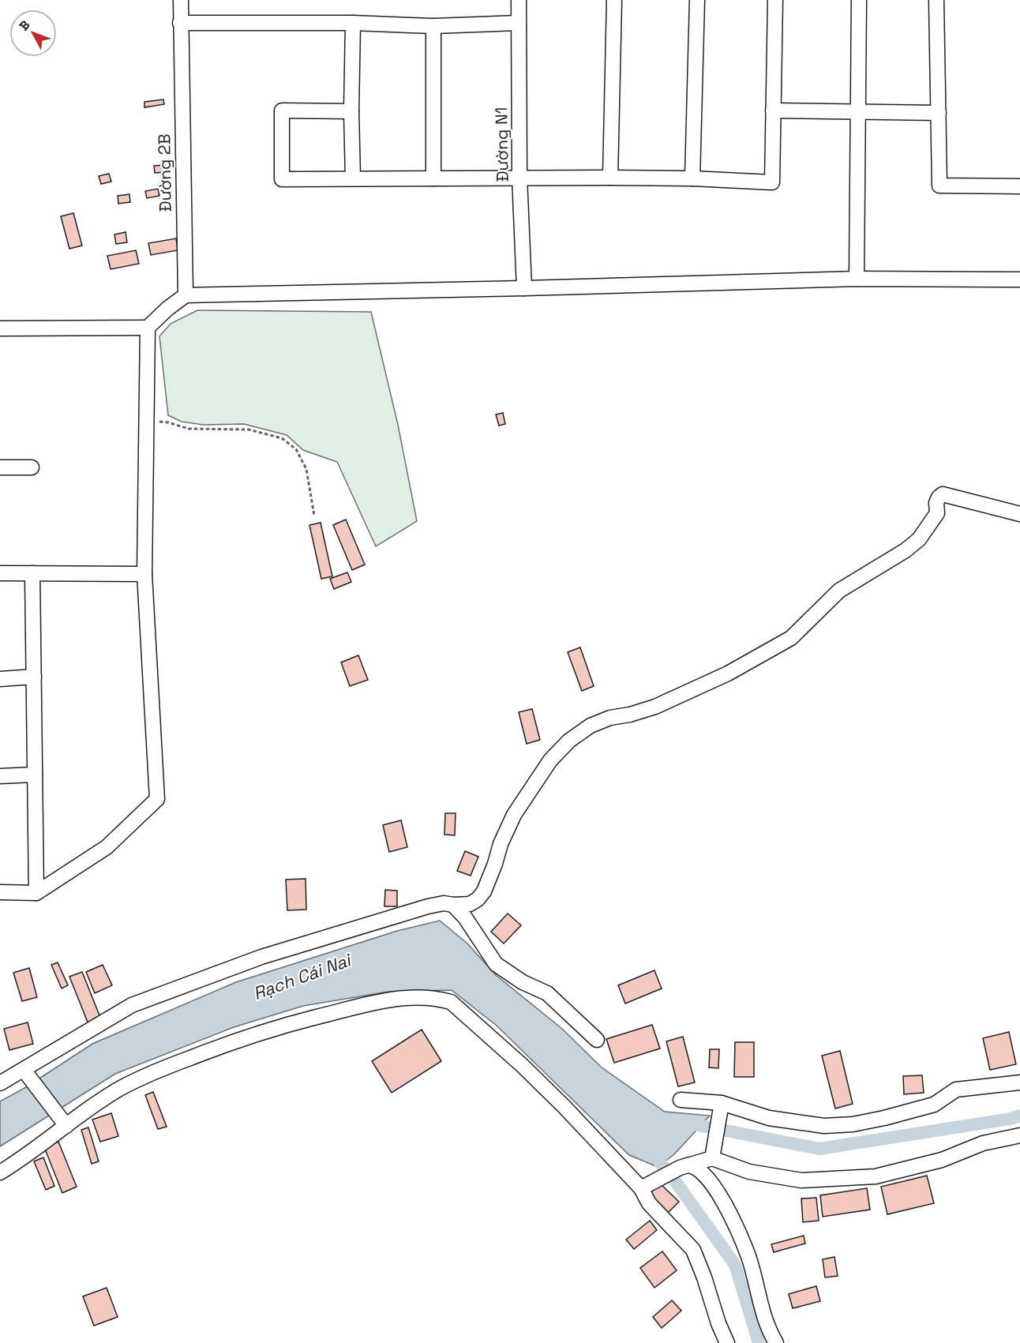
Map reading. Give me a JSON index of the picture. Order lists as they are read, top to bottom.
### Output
{
  "streets": {
    "street": ["Đường N1", "Đường 2B"]
  },
  "water": ["Rạch Cái Nai"],
  "north": "top left"
}
